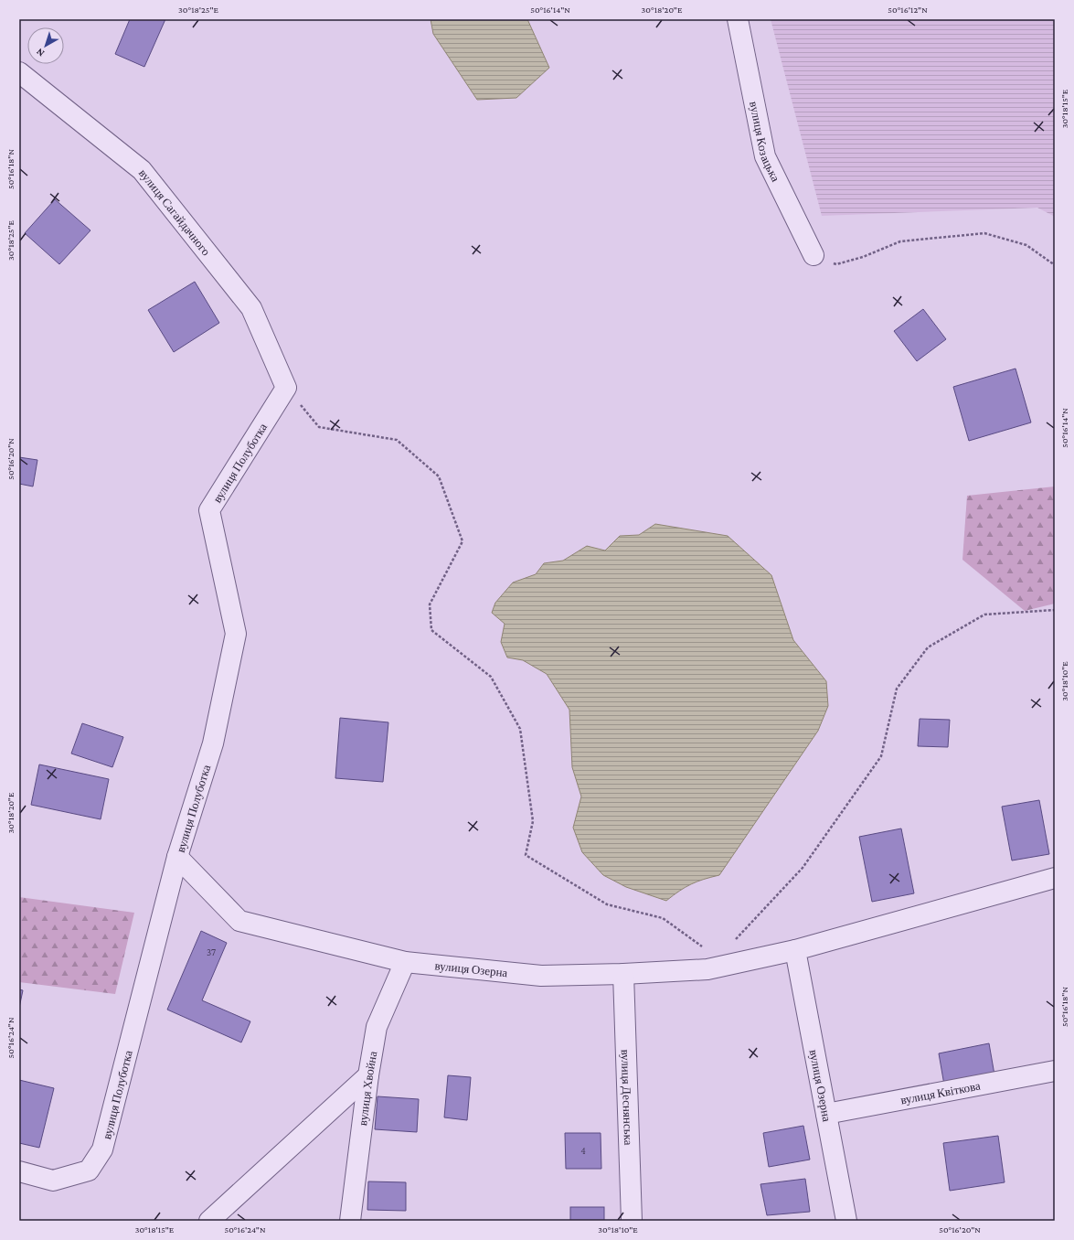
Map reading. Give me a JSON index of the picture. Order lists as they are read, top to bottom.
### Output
{
  "streets": {
    "street": [
      "вулиця Козацька",
      "вулиця Сагайдачного",
      "вулиця Полуботка",
      "вулиця Озерна",
      "вулиця Хвойна",
      "вулиця Квіткова",
      "вулиця Деснянська"
    ]
  },
  "crossings": [
    ["вулиця Сагайдачного", "вулиця Полуботка"],
    ["вулиця Полуботка", "вулиця Озерна"],
    ["вулиця Озерна", "вулиця Хвойна"],
    ["вулиця Озерна", "вулиця Квіткова"],
    ["вулиця Озерна", "вулиця Деснянська"]
  ],
  "house_numbers": ["37", "4"],
  "north": "bottom left",
  "coordinates": [
    "30°18'25\"E",
    "50°16'14\"N",
    "30°18'20\"E",
    "50°16'12\"N",
    "30°18'15\"E",
    "50°16'18\"N",
    "50°16'20\"N",
    "30°18'10\"E",
    "50°16'24\"N"
  ]
}
